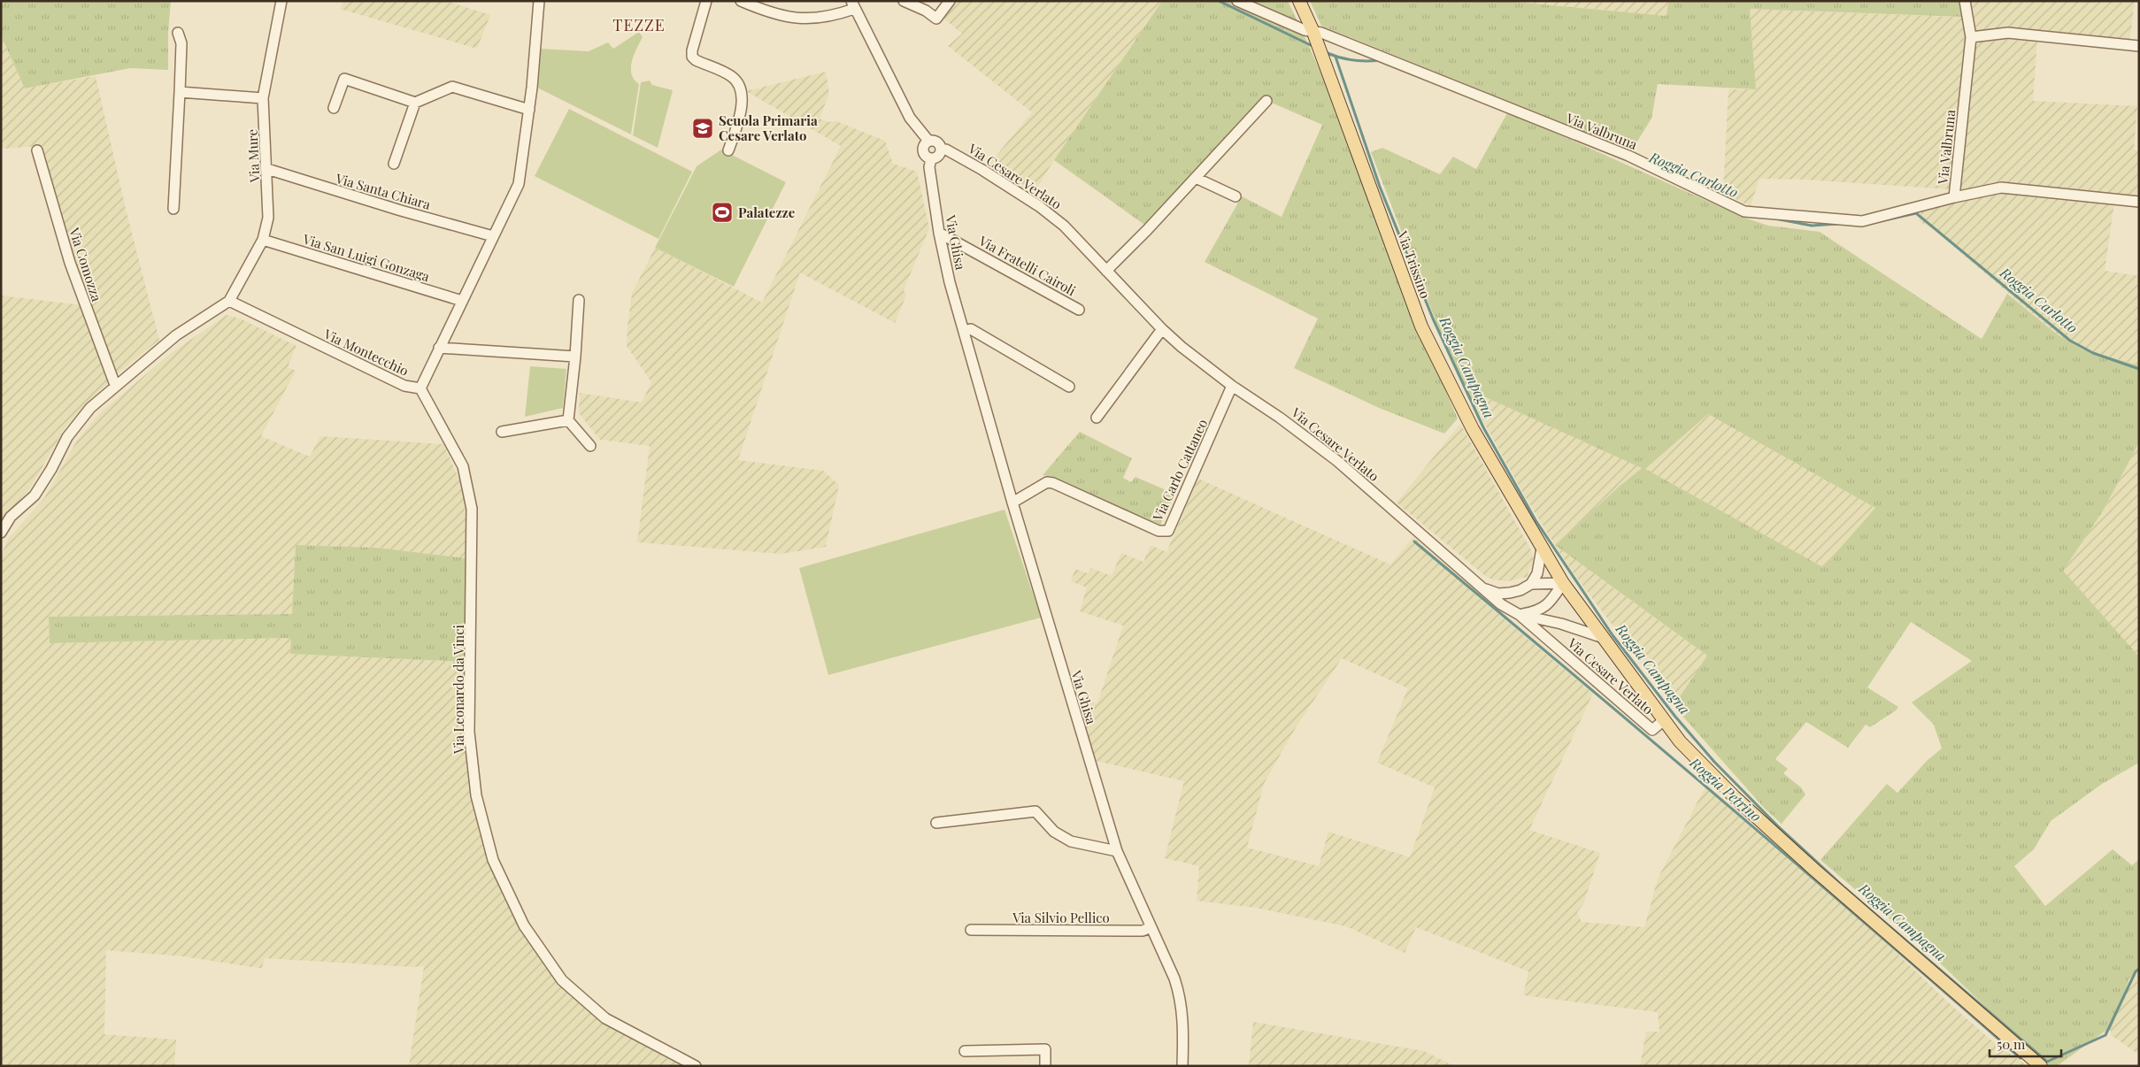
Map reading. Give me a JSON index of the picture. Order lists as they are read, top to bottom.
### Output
{
  "streets": {
    "main road": ["Via Cesare Verlato", "Via Trissino"],
    "street": [
      "Via Valbruna",
      "Via Mure",
      "Via Santa Chiara",
      "Via Ghisa",
      "Via San Luigi Gonzaga",
      "Via Comozza",
      "Via Fratelli Cairoli",
      "Via Montecchio",
      "Via Carlo Cattaneo",
      "Via Leonardo da Vinci",
      "Via Silvio Pellico"
    ]
  },
  "crossings": [
    ["Via Valbruna", "Via Trissino"],
    ["Via Mure", "Via Santa Chiara"],
    ["Via Mure", "Via San Luigi Gonzaga"],
    ["Via Mure", "Via Montecchio"],
    ["Via Cesare Verlato", "Via Ghisa"],
    ["Via Cesare Verlato", "Via Trissino"],
    ["Via Cesare Verlato", "Via Carlo Cattaneo"],
    ["Via Santa Chiara", "Via Montecchio"],
    ["Via Ghisa", "Via Fratelli Cairoli"],
    ["Via Ghisa", "Via Carlo Cattaneo"],
    ["Via Ghisa", "Via Silvio Pellico"],
    ["Via San Luigi Gonzaga", "Via Montecchio"],
    ["Via Montecchio", "Via Leonardo da Vinci"]
  ],
  "districts": ["TEZZE"],
  "water": ["Roggia Carlotto", "Roggia Campagna", "Roggia Petrino"],
  "places": {
    "school or university": ["Scuola Primaria Cesare Verlato"],
    "sports": ["Palatezze"]
  },
  "scale_bar": "50 m"
}
